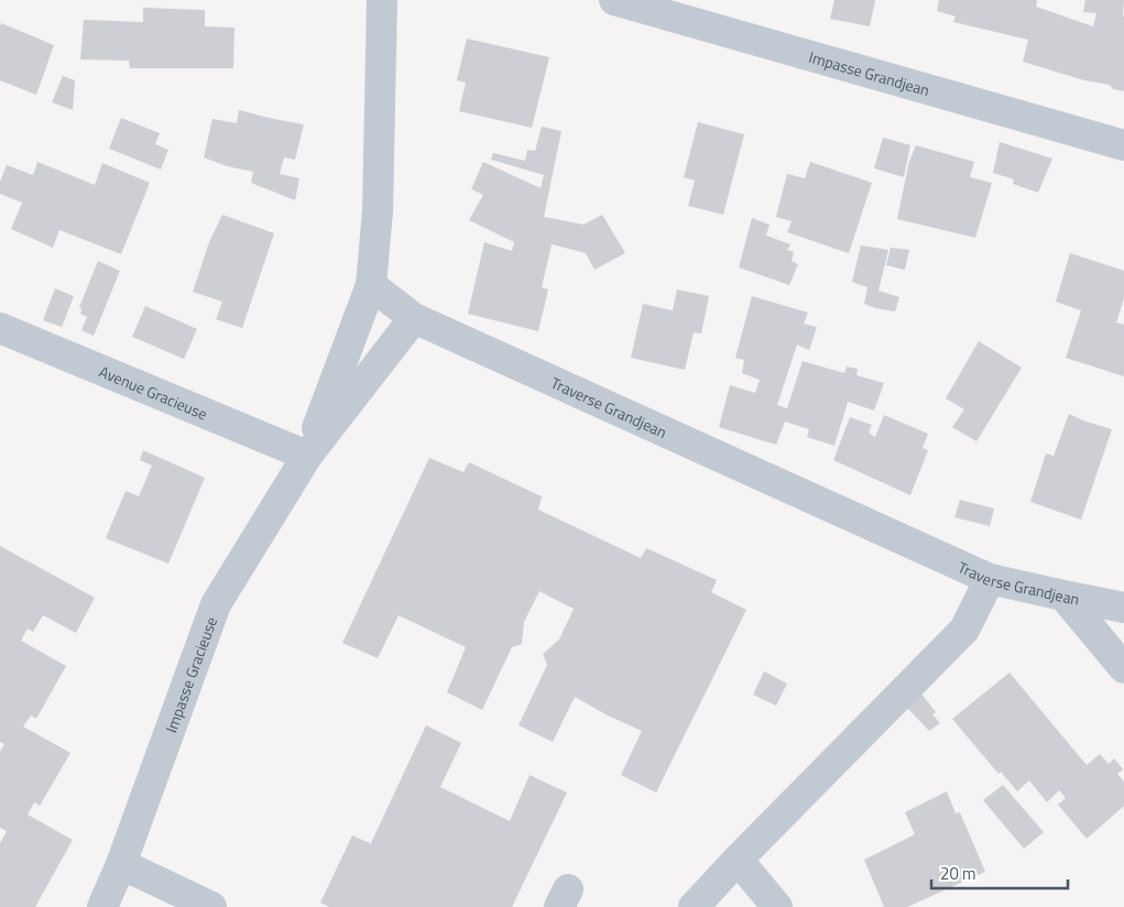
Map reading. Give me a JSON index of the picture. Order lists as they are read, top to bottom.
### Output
{
  "streets": {
    "street": [
      "Impasse Grandjean",
      "Avenue Gracieuse",
      "Traverse Grandjean",
      "Impasse Gracieuse"
    ]
  },
  "crossings": [
    ["Avenue Gracieuse", "Impasse Gracieuse"],
    ["Traverse Grandjean", "Impasse Gracieuse"]
  ],
  "scale_bar": "20 m"
}
